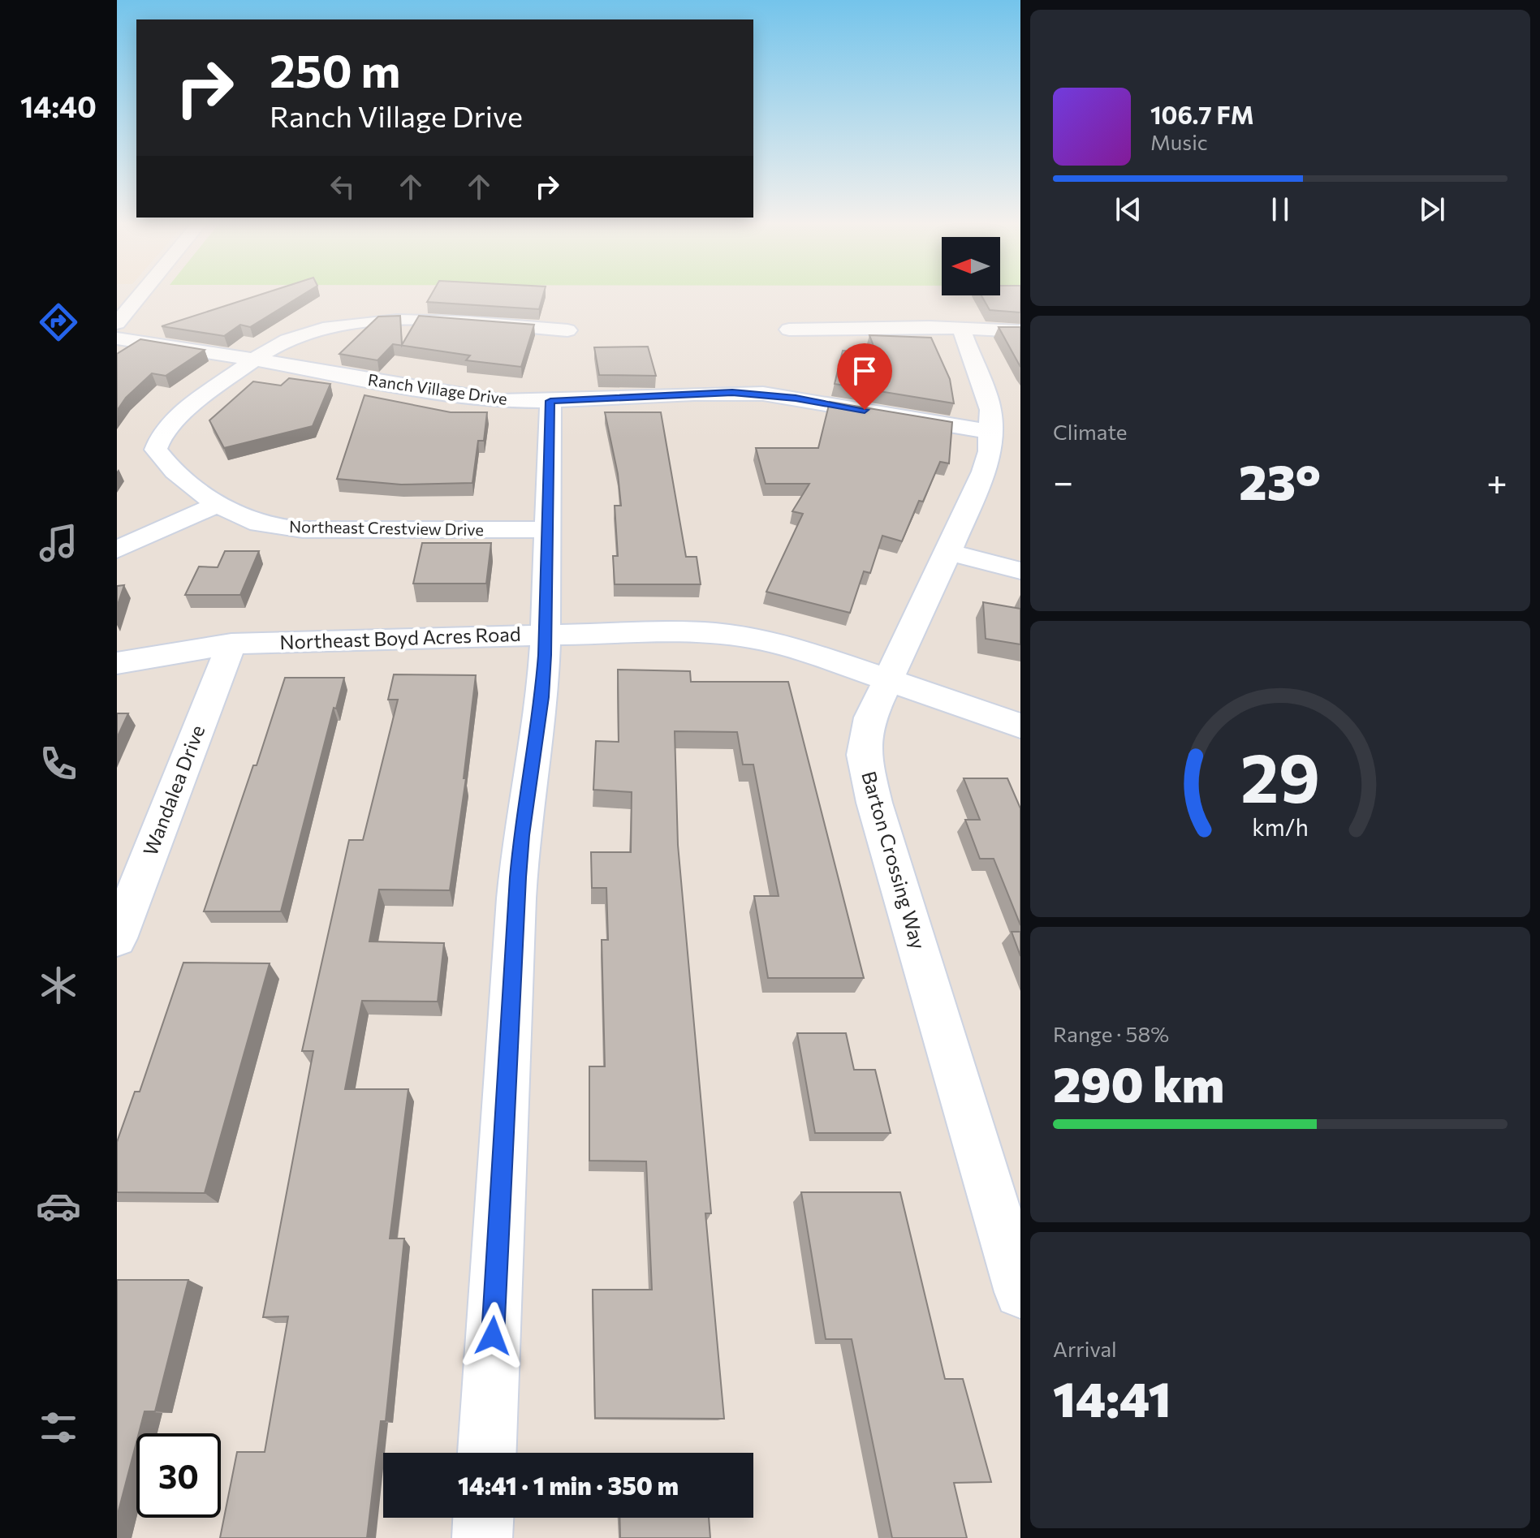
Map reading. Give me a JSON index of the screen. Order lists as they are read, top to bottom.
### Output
{
  "streets": {
    "street": [
      "Ranch Village Drive",
      "Northeast Crestview Drive",
      "Northeast Boyd Acres Road",
      "Wandalea Drive",
      "Barton Crossing Way"
    ]
  },
  "crossings": [
    ["Ranch Village Drive", "Northeast Crestview Drive"],
    ["Ranch Village Drive", "Barton Crossing Way"],
    ["Northeast Boyd Acres Road", "Wandalea Drive"],
    ["Northeast Boyd Acres Road", "Barton Crossing Way"]
  ],
  "north": "left",
  "page": {
    "tabs": "14:40",
    "turn": ["250 m", "Ranch Village Drive"],
    "song": ["106.7 FM", "Music"],
    "tile": [
      "Climate",
      ["Range · 58%", "290 km"],
      ["Arrival", "14:41"]
    ],
    "heat": ["−", "23°", "+"],
    "limit": "30",
    "trip": "14:41 · 1 min · 350 m",
    "gauge": ["29", "km/h"]
  }
}
